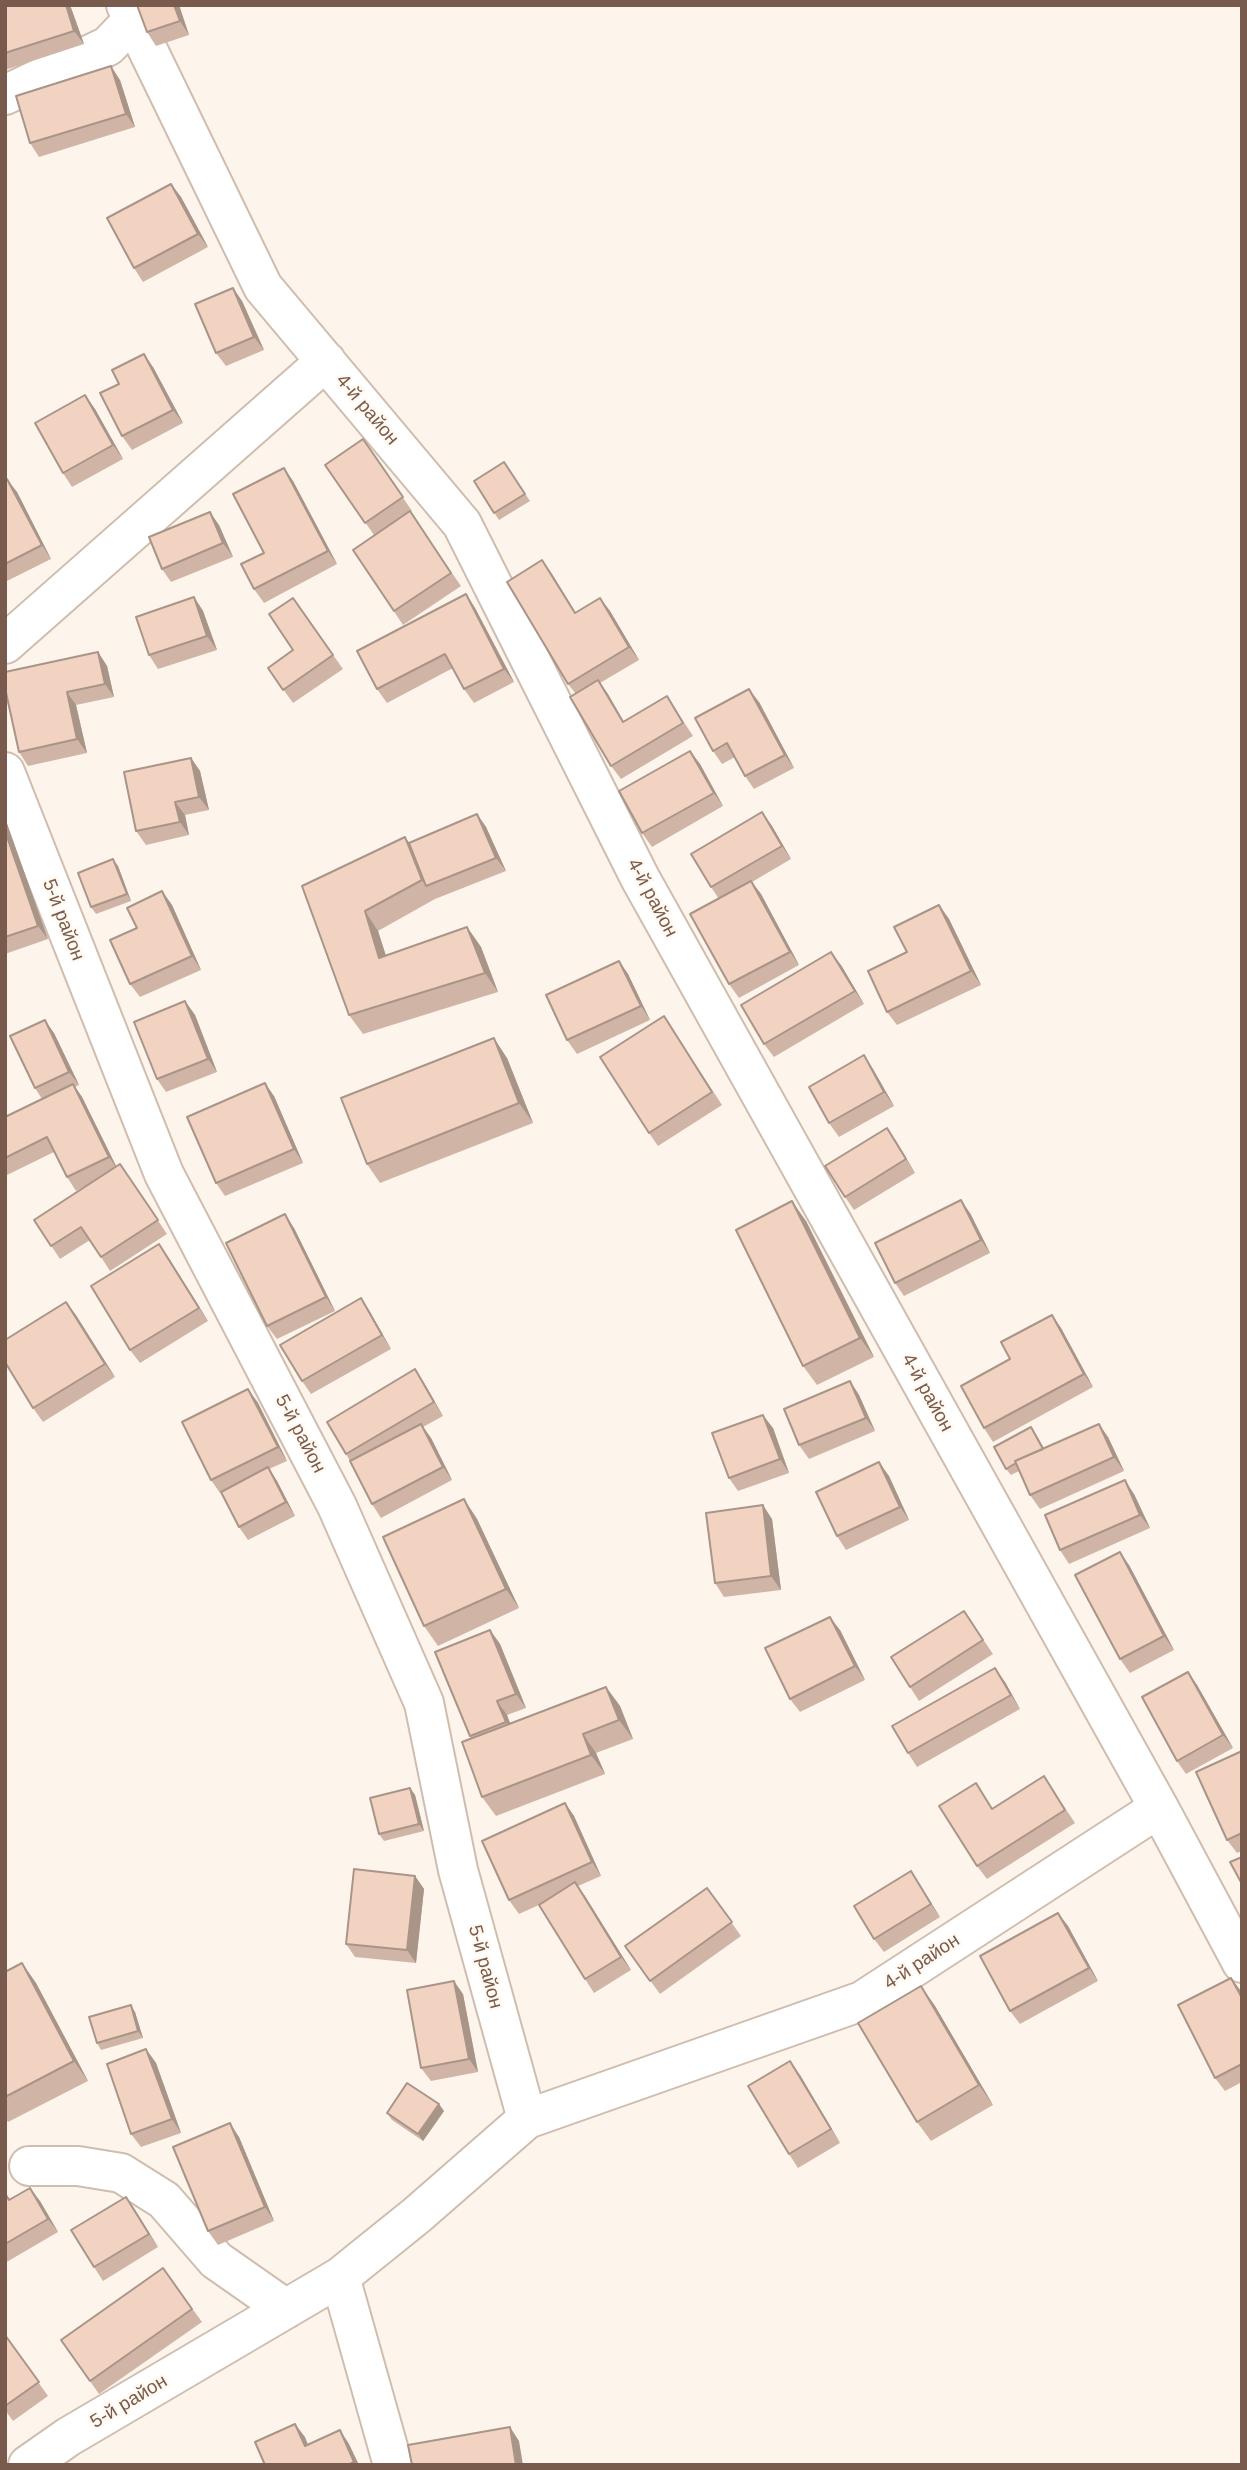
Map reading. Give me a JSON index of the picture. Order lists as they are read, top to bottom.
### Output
{
  "streets": {
    "street": ["4-й район", "5-й район"]
  },
  "crossings": [
    ["4-й район", "5-й район"]
  ]
}
